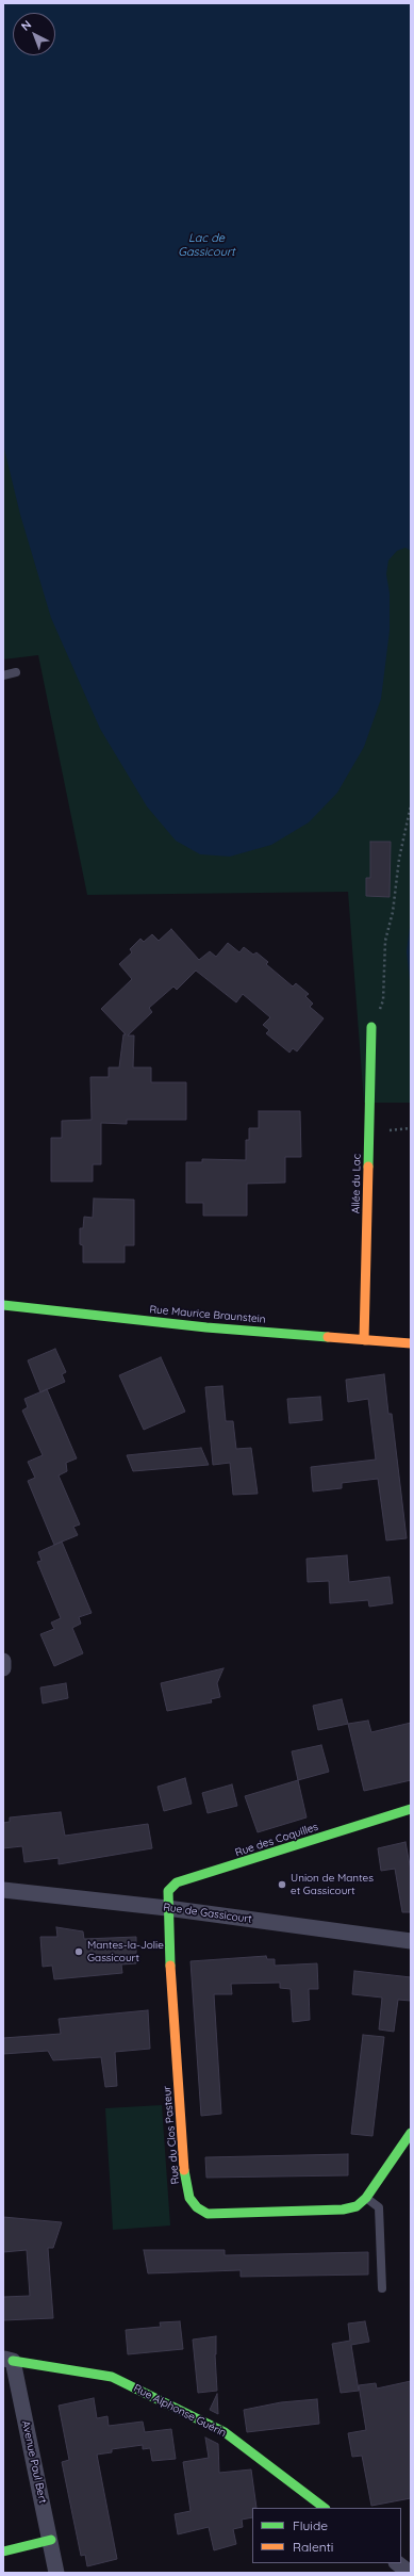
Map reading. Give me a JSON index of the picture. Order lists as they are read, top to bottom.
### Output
{
  "streets": {
    "street": [
      "Allée du Lac",
      "Rue Maurice Braunstein",
      "Rue des Coquilles",
      "Rue de Gassicourt",
      "Rue du Clos Pasteur",
      "Rue Alphonse Guérin",
      "Avenue Paul Bert"
    ]
  },
  "crossings": [
    ["Allée du Lac", "Rue Maurice Braunstein"],
    ["Rue des Coquilles", "Rue de Gassicourt"],
    ["Rue des Coquilles", "Rue du Clos Pasteur"],
    ["Rue de Gassicourt", "Rue du Clos Pasteur"],
    ["Rue Alphonse Guérin", "Avenue Paul Bert"]
  ],
  "water": ["Lac de Gassicourt"],
  "places": ["Union de Mantes et Gassicourt", "Mantes-la-Jolie Gassicourt"],
  "legend": ["Fluide", "Ralenti"],
  "north": "top left"
}
